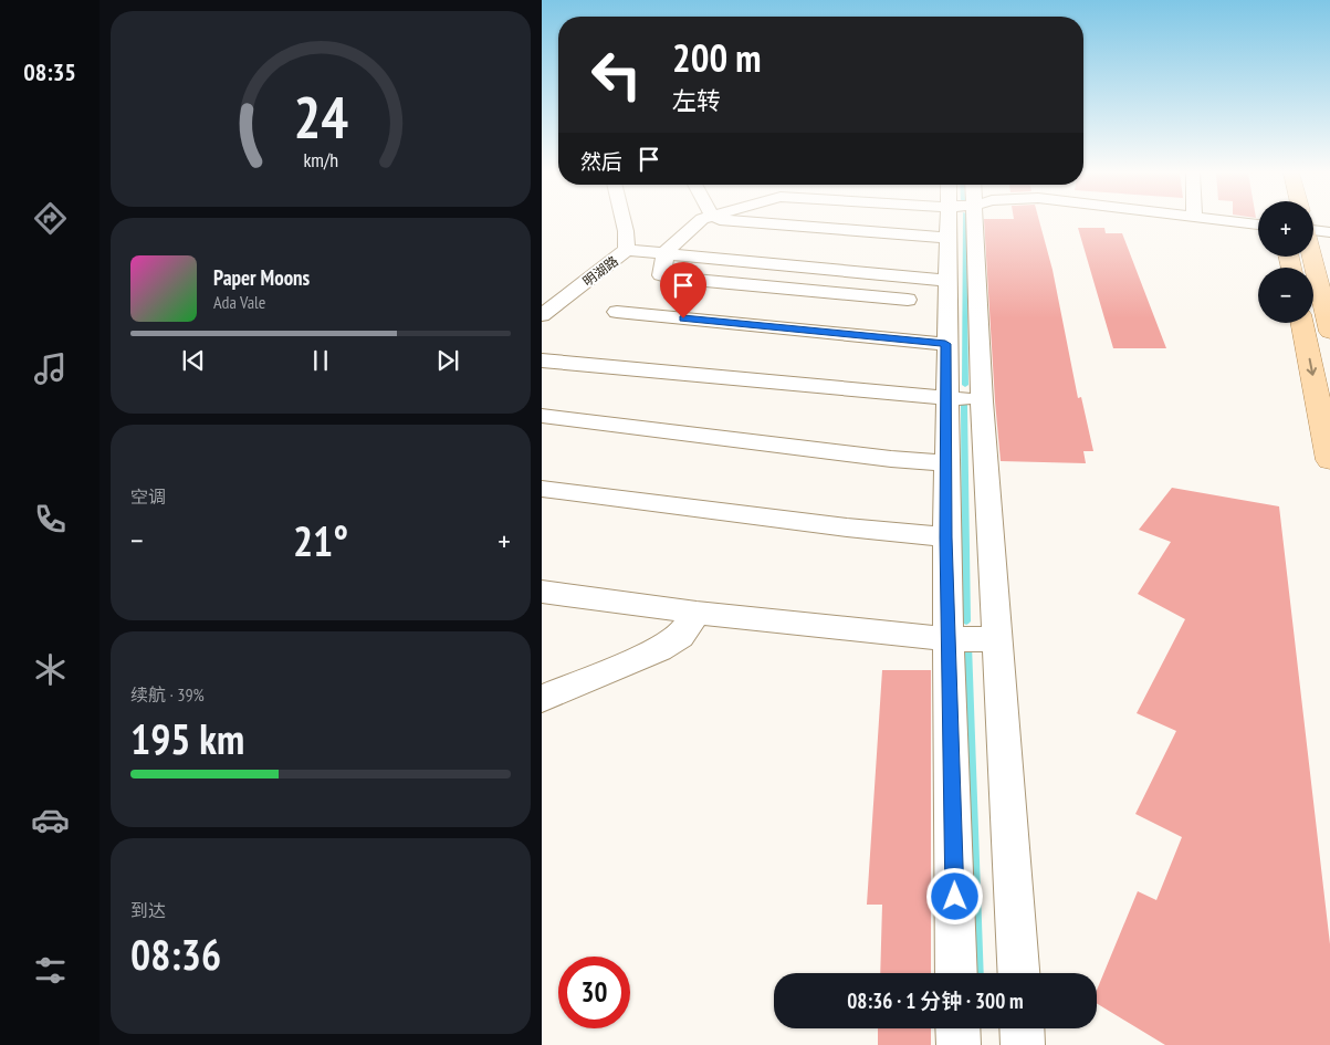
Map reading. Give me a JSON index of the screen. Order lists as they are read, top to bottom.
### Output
{
  "streets": {
    "street": ["明湖路"]
  },
  "page": {
    "tabs": "08:35",
    "turn": ["200 m", "左转"],
    "then": "然后",
    "map_buttons": ["+", "−"],
    "song": ["Paper Moons", "Ada Vale"],
    "tile": [
      "空调",
      ["续航 · 39%", "195 km"],
      ["到达", "08:36"]
    ],
    "heat": ["−", "21°", "+"],
    "limit": "30",
    "trip": "08:36 · 1 分钟 · 300 m",
    "gauge": ["24", "km/h"]
  }
}
